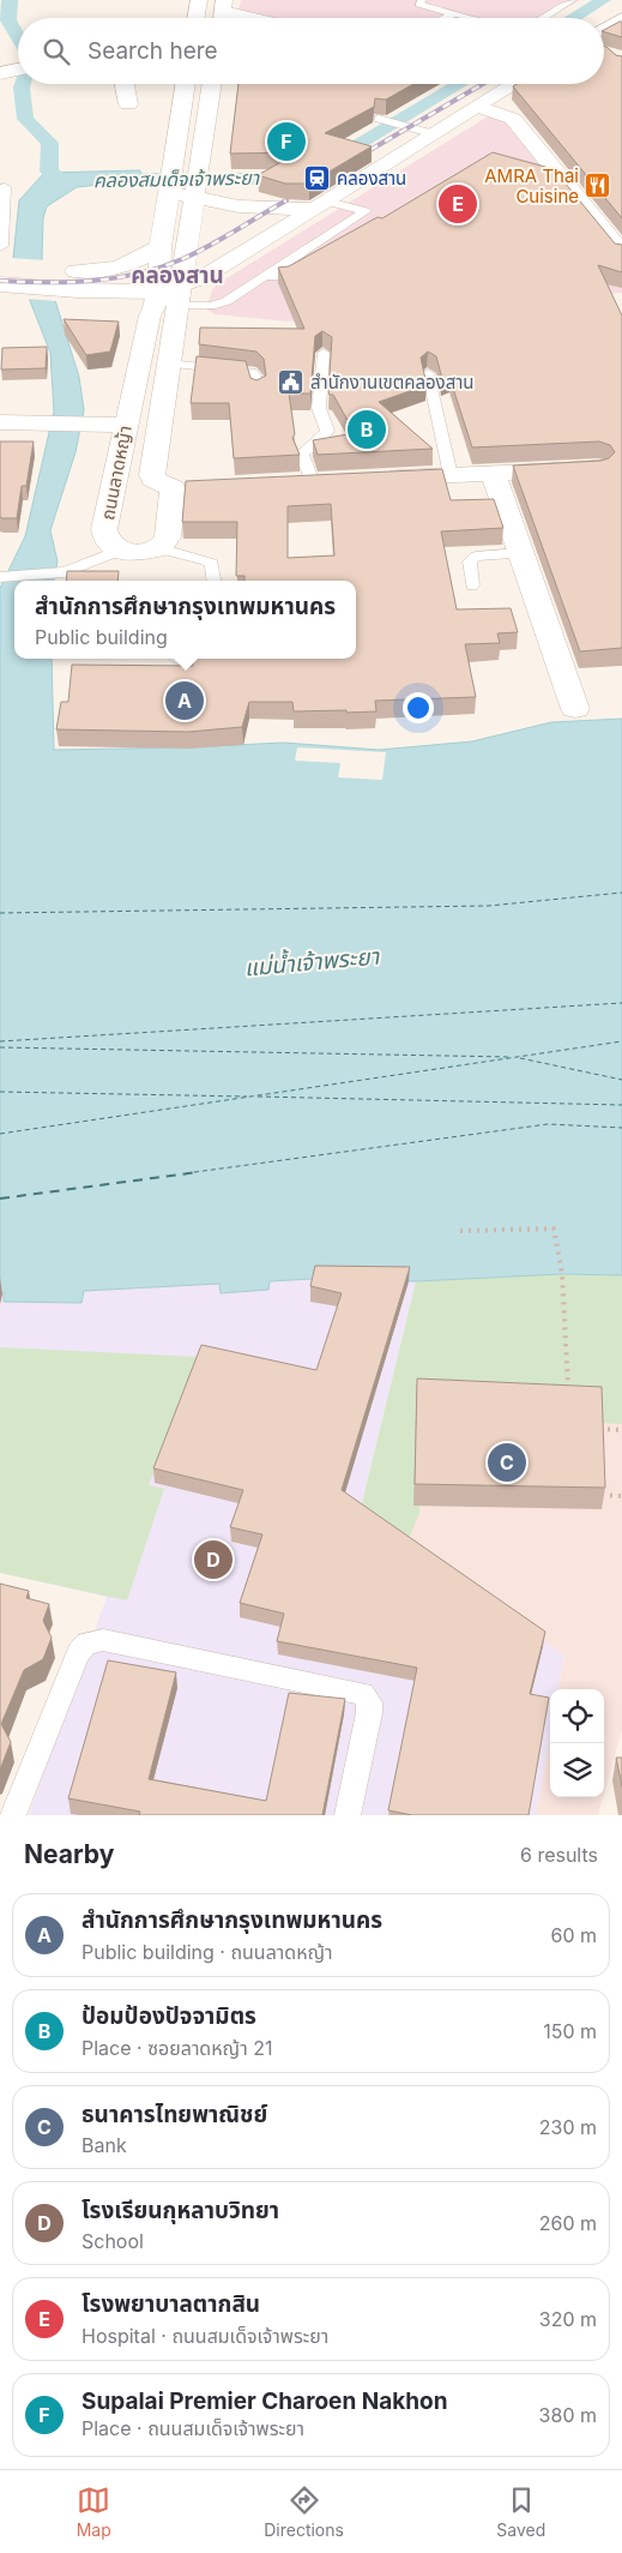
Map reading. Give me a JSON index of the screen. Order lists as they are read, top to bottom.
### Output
{
  "streets": {
    "main road": ["ถนนลาดหญ้า"]
  },
  "districts": ["คลองสาน"],
  "water": ["คลองสมเด็จเจ้าพระยา", "แม่น้ำเจ้าพระยา"],
  "places": {
    "station": ["คลองสาน"],
    "restaurant": ["AMRA Thai Cuisine"],
    "public building": ["สำนักงานเขตคลองสาน"]
  },
  "page": {
    "search": "Search here",
    "pins": [
      "F",
      "E",
      "B",
      "A",
      "C",
      "D"
    ],
    "popup": ["สำนักการศึกษากรุงเทพมหานคร", "Public building"],
    "heading": ["Nearby", "6 results"],
    "list": [
      {
        "mark": "A",
        "name": "สำนักการศึกษากรุงเทพมหานคร",
        "note": "Public building · ถนนลาดหญ้า",
        "value": "60 m"
      },
      {
        "mark": "B",
        "name": "ป้อมป้องปัจจามิตร",
        "note": "Place · ซอยลาดหญ้า 21",
        "value": "150 m"
      },
      {
        "mark": "C",
        "name": "ธนาคารไทยพาณิชย์",
        "note": "Bank",
        "value": "230 m"
      },
      {
        "mark": "D",
        "name": "โรงเรียนกุหลาบวิทยา",
        "note": "School",
        "value": "260 m"
      },
      {
        "mark": "E",
        "name": "โรงพยาบาลตากสิน",
        "note": "Hospital · ถนนสมเด็จเจ้าพระยา",
        "value": "320 m"
      },
      {
        "mark": "F",
        "name": "Supalai Premier Charoen Nakhon",
        "note": "Place · ถนนสมเด็จเจ้าพระยา",
        "value": "380 m"
      }
    ],
    "nav": ["Map", "Directions", "Saved"]
  }
}
